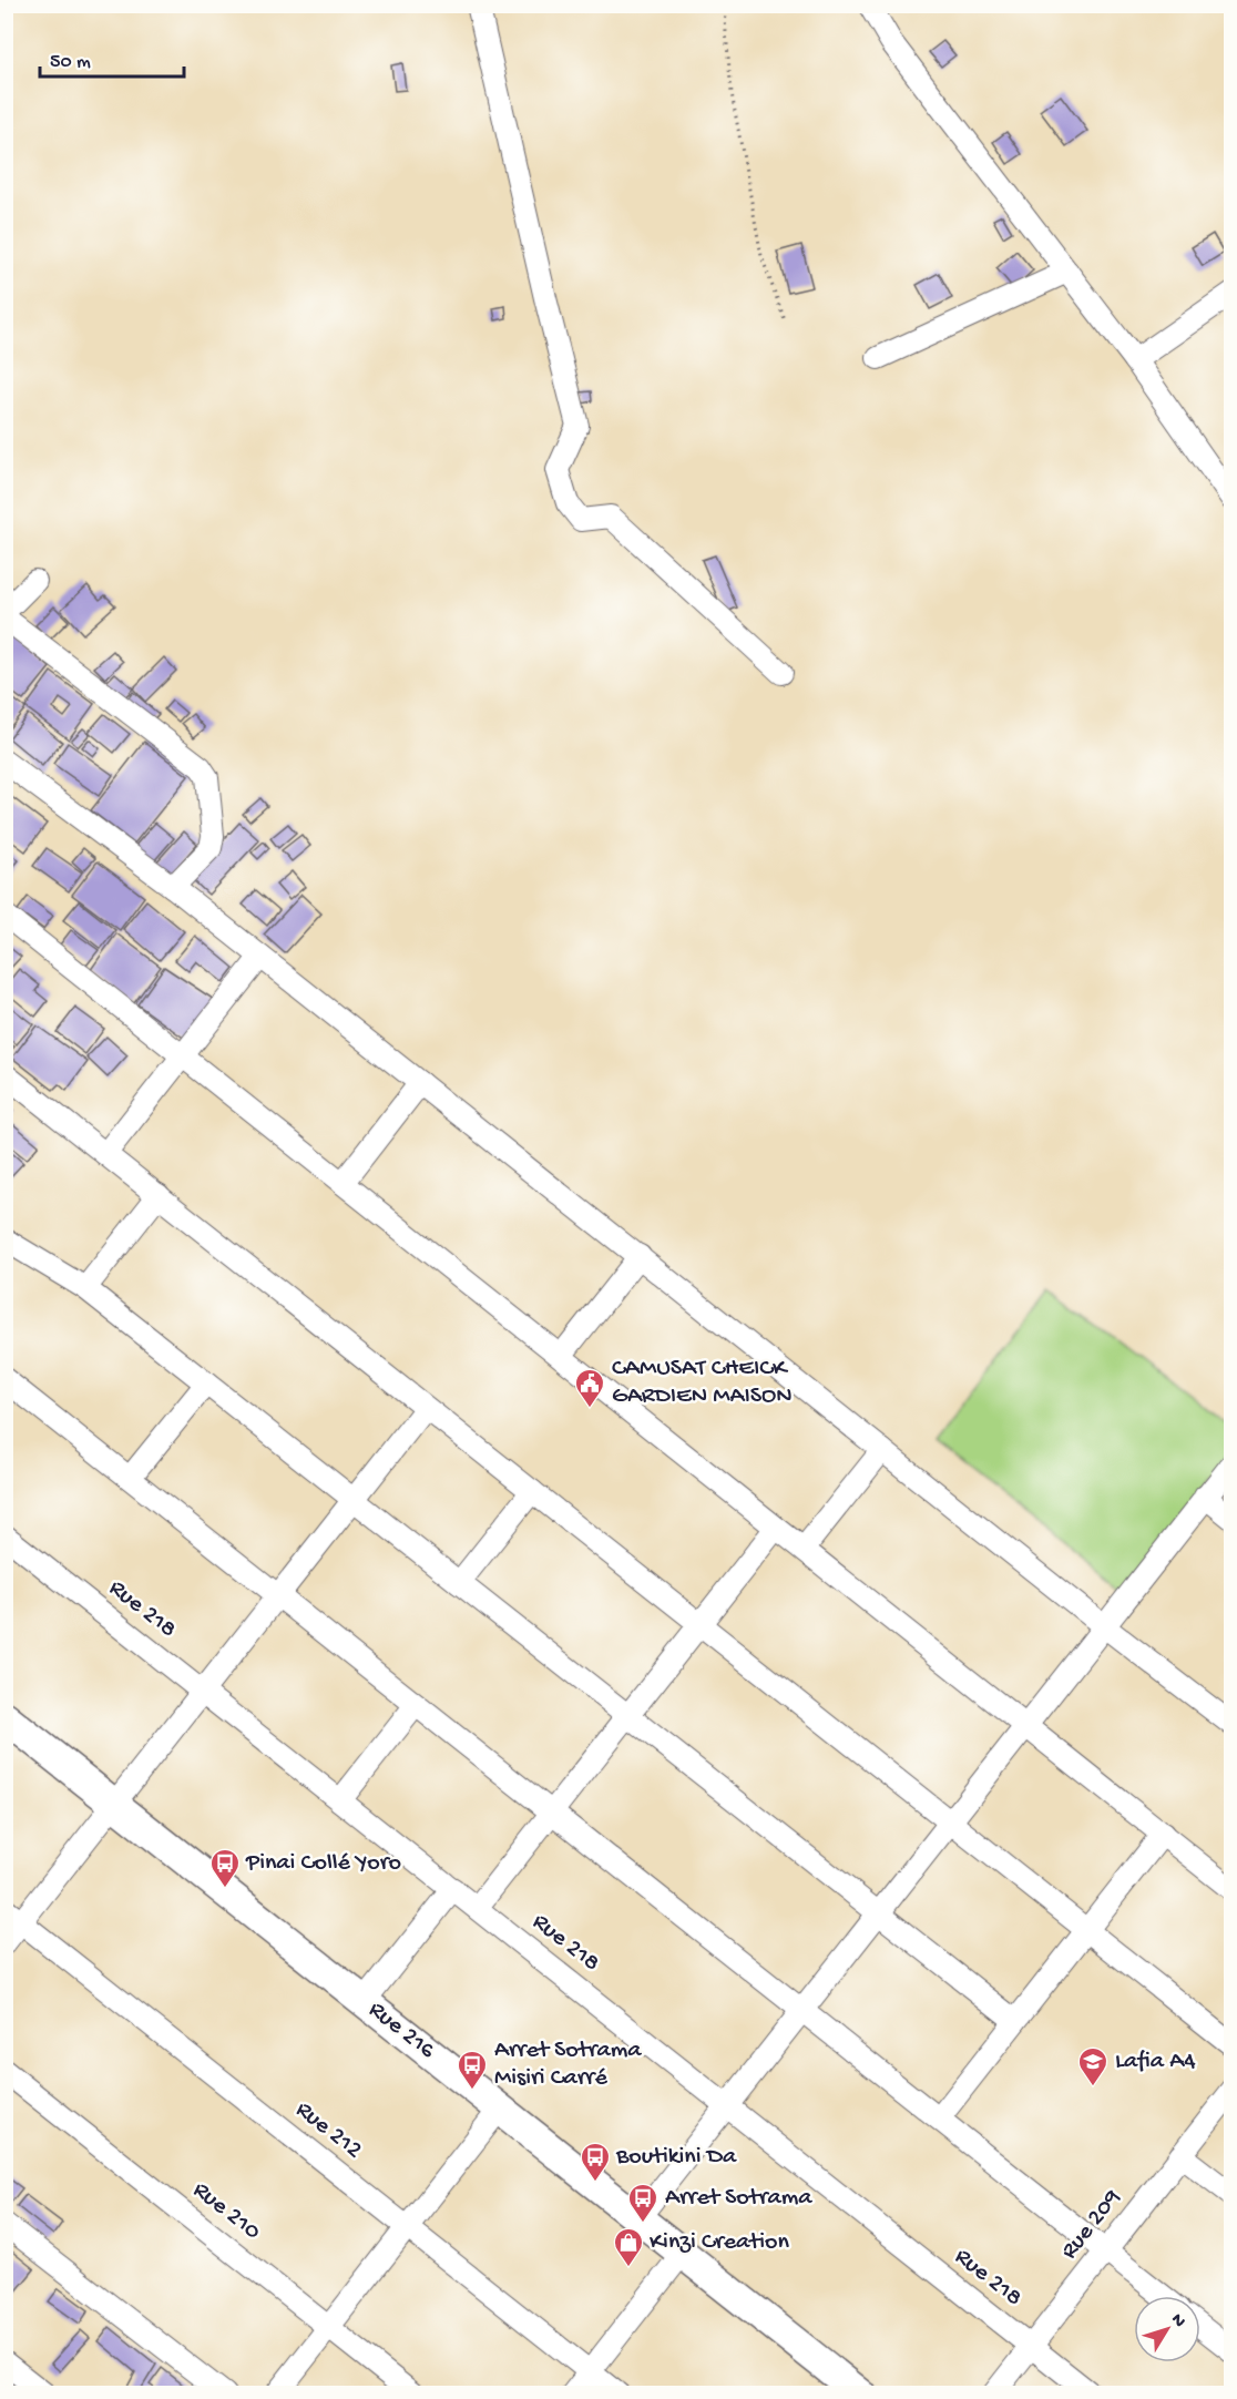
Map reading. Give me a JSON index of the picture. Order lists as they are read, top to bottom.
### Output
{
  "streets": {
    "street": [
      "Rue 218",
      "Rue 216",
      "Rue 212",
      "Rue 210",
      "Rue 209"
    ]
  },
  "crossings": [
    ["Rue 218", "Rue 209"]
  ],
  "places": {
    "public building": ["CAMUSAT CHEICK GARDIEN MAISON"],
    "bus stop": [
      "Pinai Collé Yoro",
      "Arret Sotrama Misiri Carré",
      "Boutikini Da",
      "Arret Sotrama"
    ],
    "school or university": ["Lafia A4"],
    "shop": ["Kinzi Creation"]
  },
  "scale_bar": "50 m",
  "north": "top right"
}
